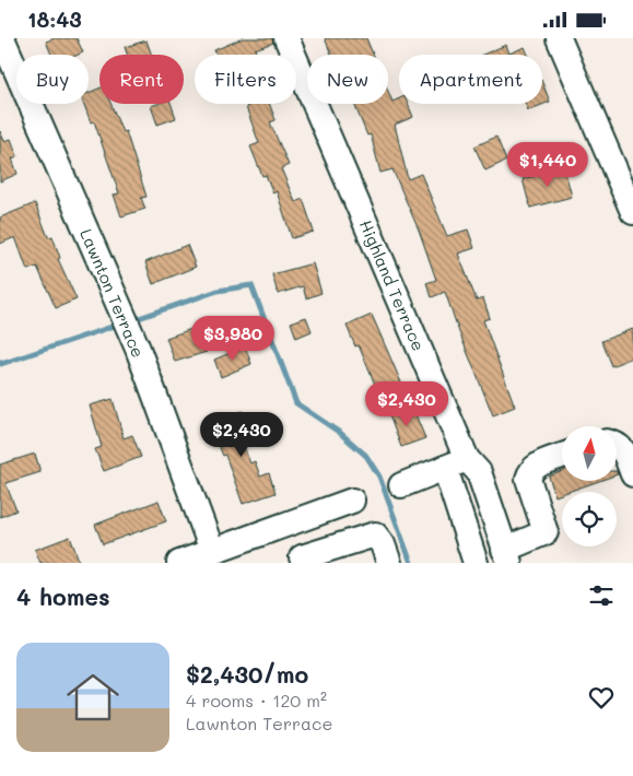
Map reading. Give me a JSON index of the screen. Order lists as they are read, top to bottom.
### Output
{
  "streets": {
    "street": ["Highland Terrace", "Lawnton Terrace"]
  },
  "north": "top",
  "page": {
    "status": "18:43",
    "chip": [
      "Buy",
      "Rent",
      "Filters",
      "New",
      "Apartment"
    ],
    "price": [
      "$1,440",
      "$3,980",
      "$2,430",
      "$2,430"
    ],
    "heading": "4 homes",
    "list": [
      {
        "name": "$2,430/mo",
        "note": "4 rooms · 120 m² · Lawnton Terrace"
      }
    ]
  }
}
